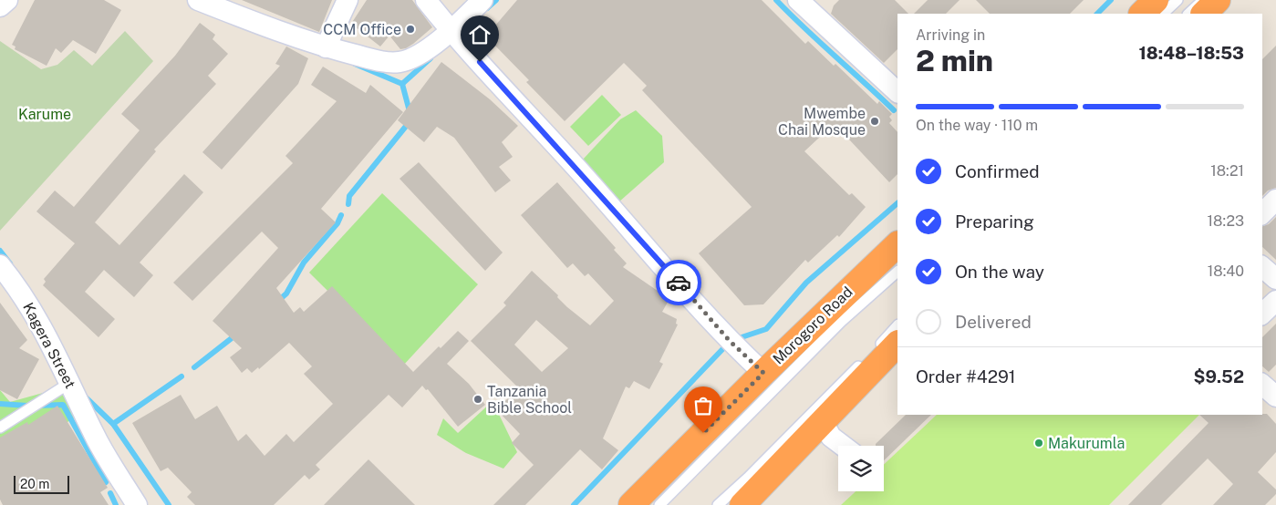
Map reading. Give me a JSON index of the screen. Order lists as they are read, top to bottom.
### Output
{
  "streets": {
    "highway": ["Morogoro Road"],
    "street": ["Kagera Street"]
  },
  "parks": ["Karume"],
  "places": [
    "CCM Office",
    "Mwembe Chai Mosque",
    "Tanzania Bible School",
    "Makurumla"
  ],
  "scale_bar": "20 m",
  "page": {
    "heading": ["2 min", "Arriving in", "18:48–18:53"],
    "panel": ["Order #4291", "$9.52"],
    "bar": "On the way · 110 m",
    "list": [
      ["Confirmed", "18:21"],
      ["Preparing", "18:23"],
      ["On the way", "18:40"],
      "Delivered"
    ],
    "scale": "20 m"
  }
}
